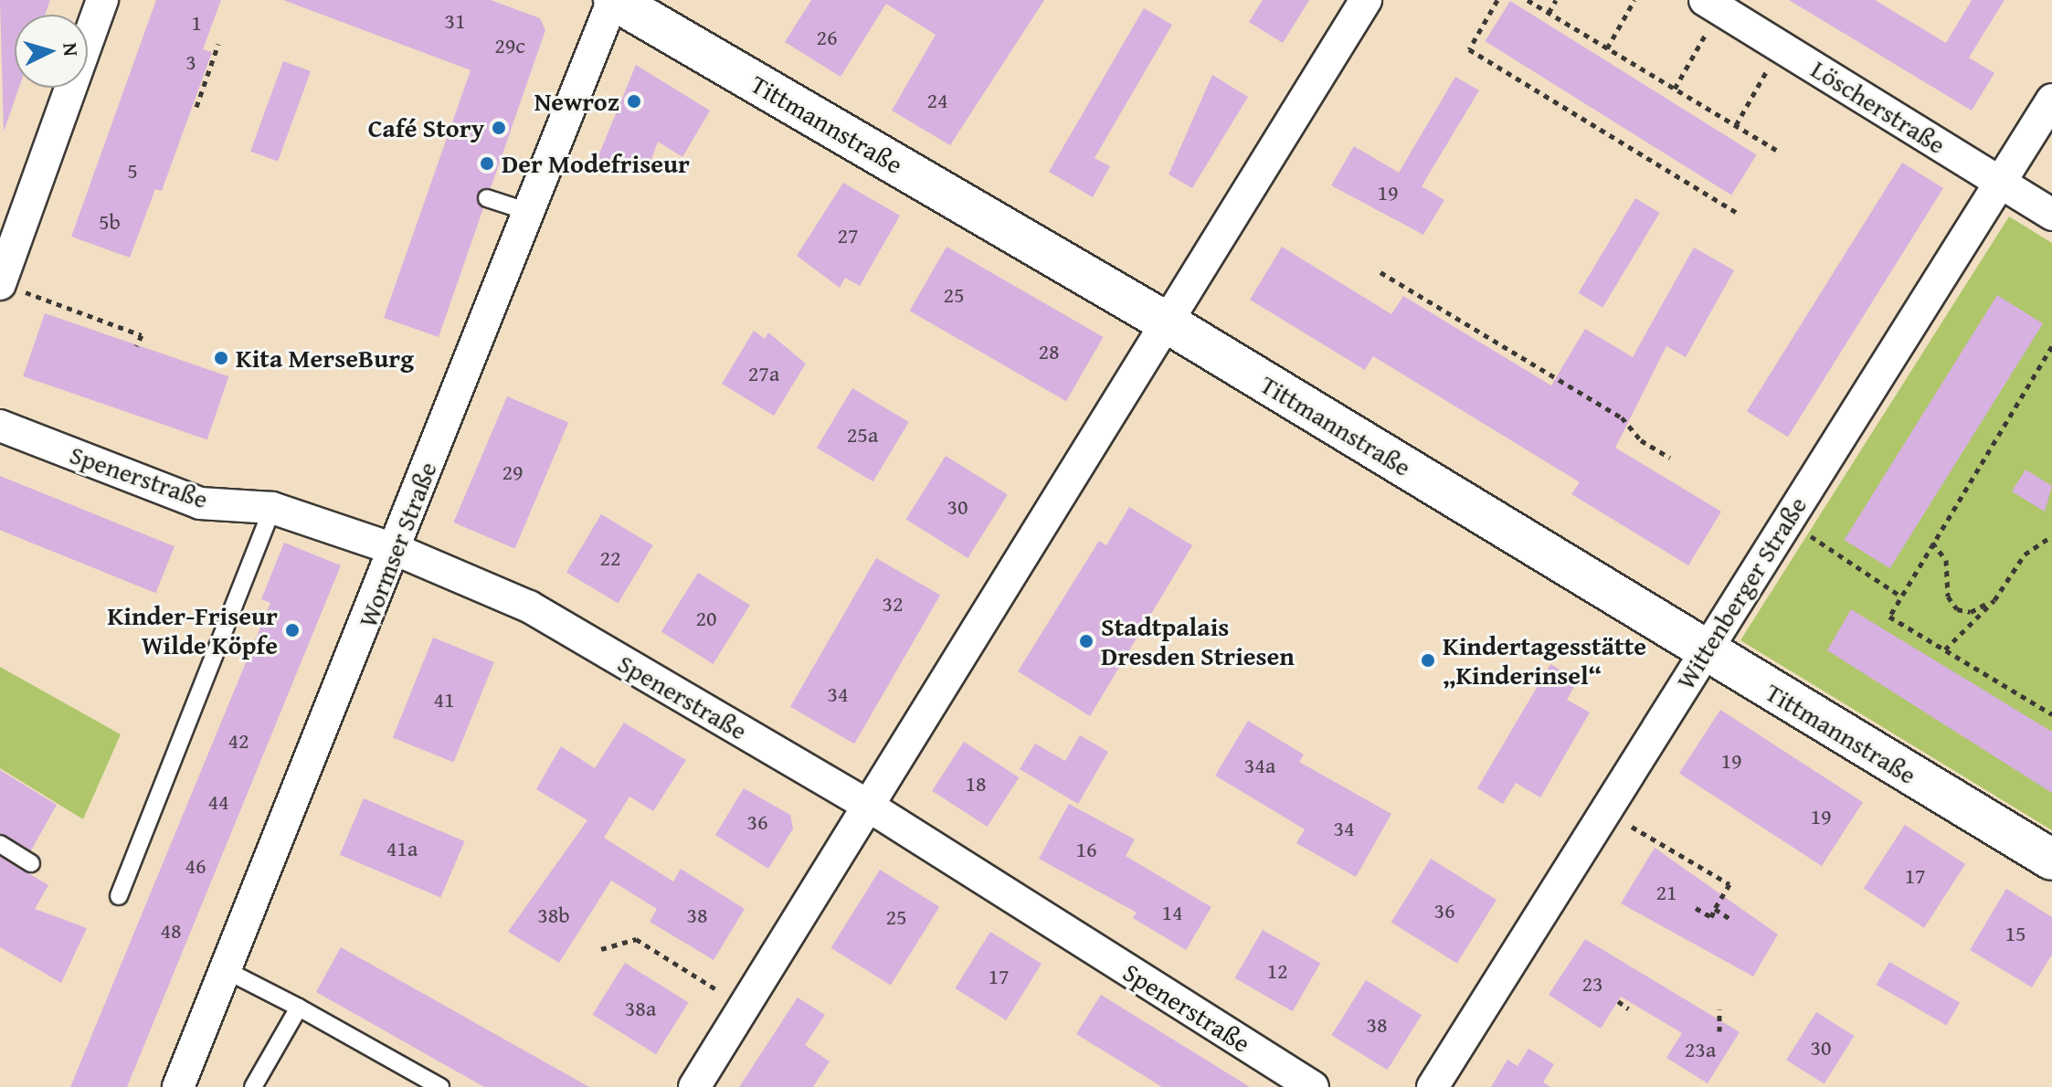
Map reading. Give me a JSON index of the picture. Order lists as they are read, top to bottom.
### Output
{
  "streets": {
    "street": [
      "Löscherstraße",
      "Tittmannstraße",
      "Spenerstraße",
      "Wormser Straße",
      "Wittenberger Straße"
    ]
  },
  "crossings": [
    ["Löscherstraße", "Wittenberger Straße"],
    ["Tittmannstraße", "Wormser Straße"],
    ["Tittmannstraße", "Wittenberger Straße"],
    ["Spenerstraße", "Wormser Straße"]
  ],
  "places": [
    "Newroz",
    "Café Story",
    "Der Modefriseur",
    "Kita MerseBurg",
    "Kinder-Friseur Wilde Köpfe",
    "Stadtpalais Dresden Striesen",
    "Kindertagesstätte „Kinderinsel“"
  ],
  "house_numbers": [
    "31",
    "1",
    "26",
    "29c",
    "3",
    "24",
    "5",
    "19",
    "5b",
    "27",
    "25",
    "28",
    "27a",
    "25a",
    "29",
    "30",
    "22",
    "32",
    "20",
    "34",
    "41",
    "42",
    "19",
    "34a",
    "18",
    "44",
    "19",
    "36",
    "34",
    "41a",
    "16",
    "46",
    "17",
    "21",
    "36",
    "14",
    "38b",
    "38",
    "25",
    "48",
    "15",
    "12",
    "17",
    "23",
    "38a",
    "38",
    "30",
    "23a"
  ],
  "north": "right"
}
